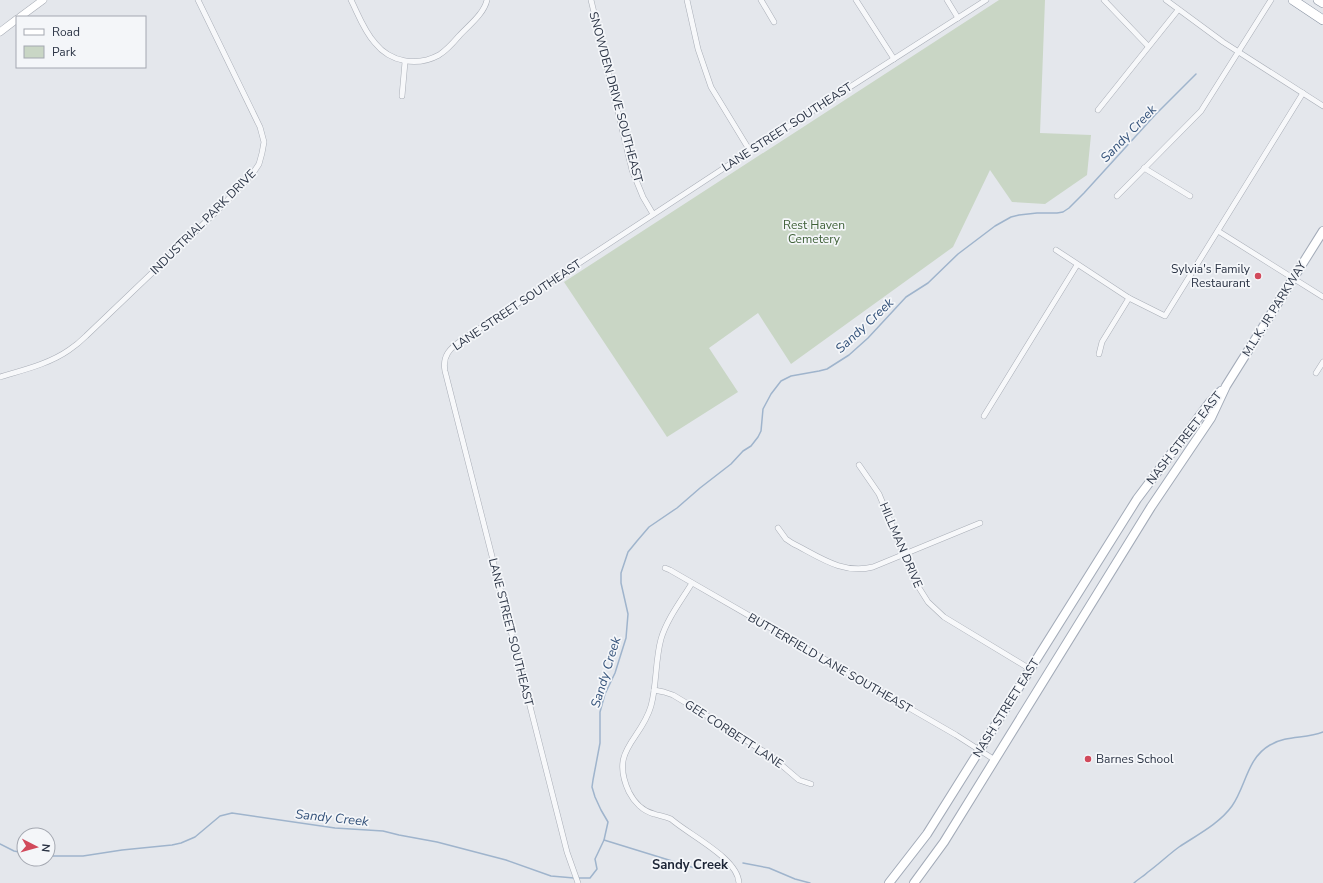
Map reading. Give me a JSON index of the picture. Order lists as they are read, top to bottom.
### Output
{
  "streets": {
    "main road": ["M.L.K. JR PARKWAY", "NASH STREET EAST"],
    "street": [
      "SNOWDEN DRIVE SOUTHEAST",
      "LANE STREET SOUTHEAST",
      "INDUSTRIAL PARK DRIVE",
      "HILLMAN DRIVE",
      "BUTTERFIELD LANE SOUTHEAST",
      "GEE CORBETT LANE"
    ]
  },
  "crossings": [
    ["SNOWDEN DRIVE SOUTHEAST", "LANE STREET SOUTHEAST"],
    ["M.L.K. JR PARKWAY", "NASH STREET EAST"],
    ["NASH STREET EAST", "HILLMAN DRIVE"],
    ["NASH STREET EAST", "BUTTERFIELD LANE SOUTHEAST"]
  ],
  "districts": ["Sandy Creek"],
  "water": ["Sandy Creek"],
  "parks": ["Rest Haven Cemetery"],
  "places": ["Sylvia's Family Restaurant", "Barnes School"],
  "legend": ["Road", "Park"],
  "north": "right"
}
